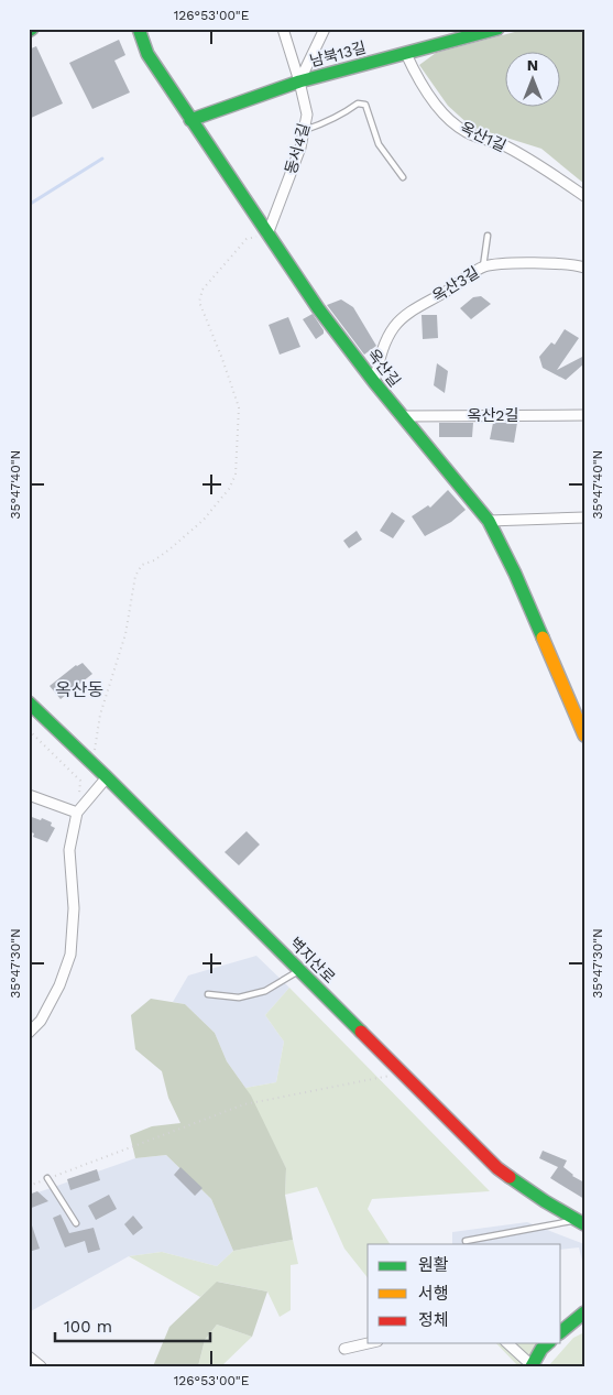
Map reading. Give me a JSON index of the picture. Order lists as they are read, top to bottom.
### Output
{
  "streets": {
    "street": [
      "남북13길",
      "옥산1길",
      "동서4길",
      "옥산3길",
      "옥산길",
      "옥산2길",
      "벽지산로"
    ]
  },
  "crossings": [
    ["남북13길", "옥산1길"],
    ["남북13길", "동서4길"],
    ["남북13길", "옥산길"],
    ["동서4길", "옥산길"],
    ["옥산3길", "옥산길"],
    ["옥산길", "옥산2길"]
  ],
  "districts": ["옥산동"],
  "legend": ["원활", "서행", "정체"],
  "scale_bar": "100 m",
  "north": "top",
  "coordinates": ["126°53'00\"E", "35°47'40\"N", "35°47'30\"N"]
}
